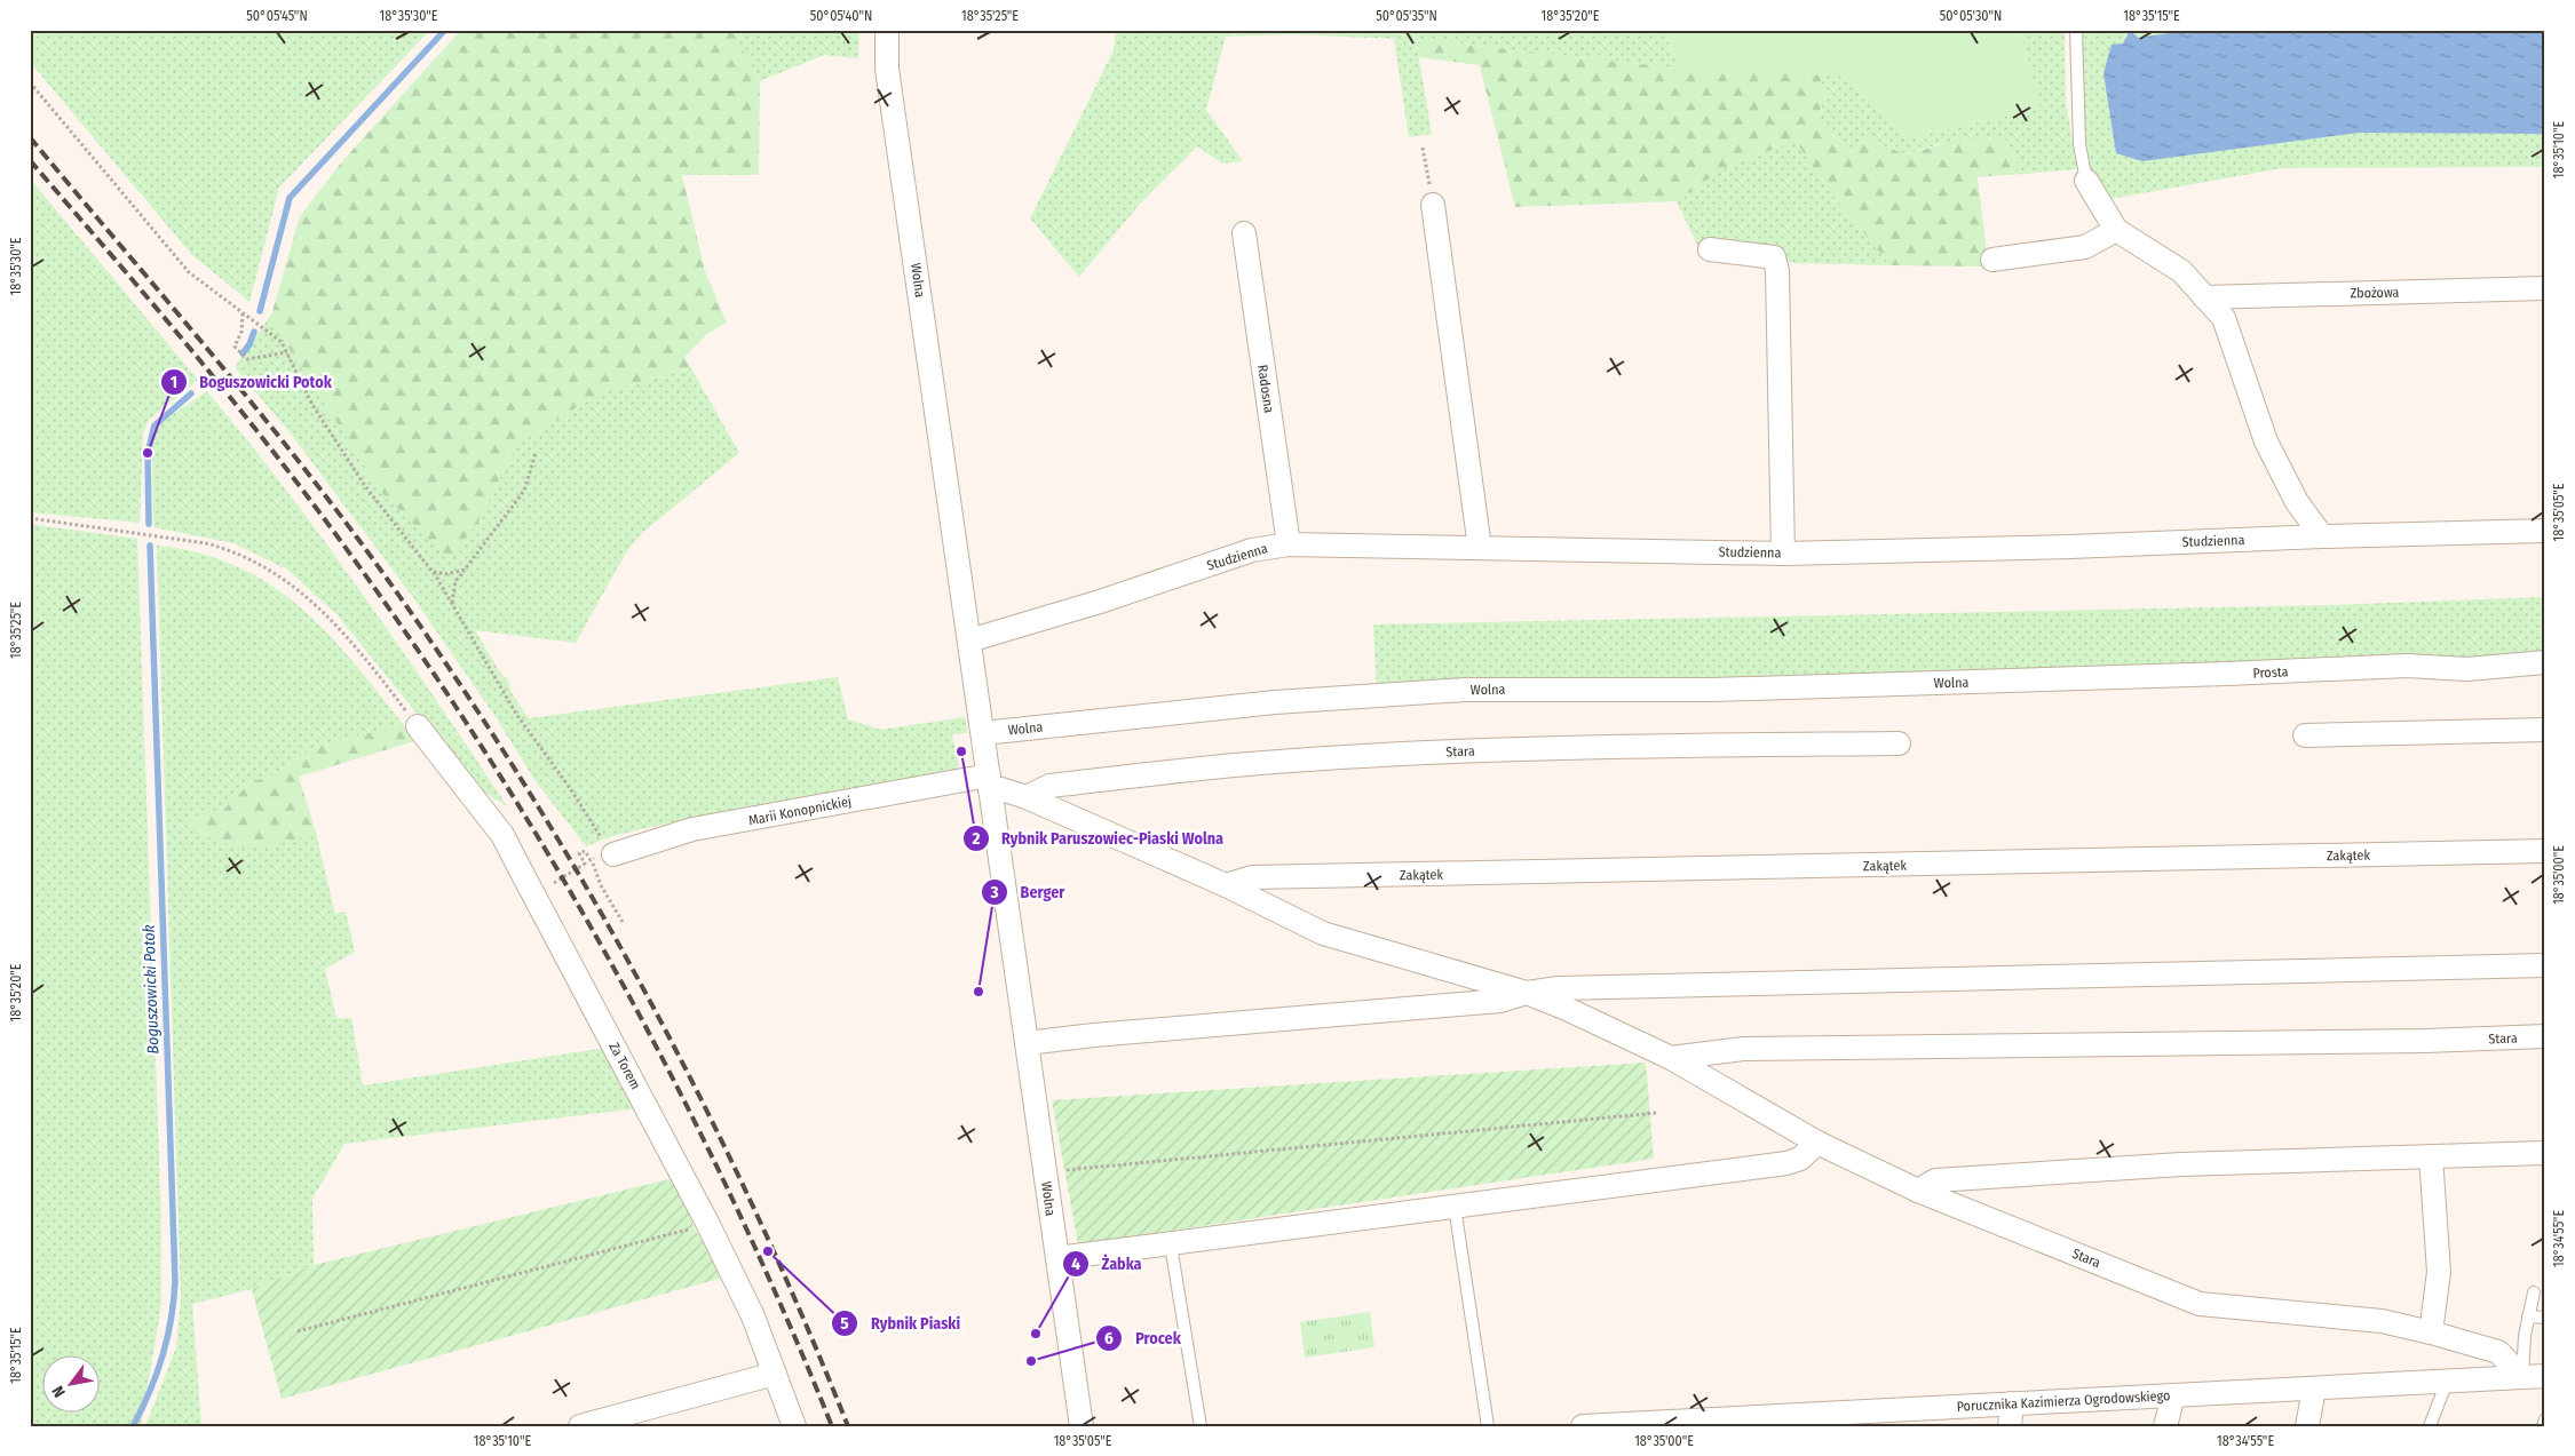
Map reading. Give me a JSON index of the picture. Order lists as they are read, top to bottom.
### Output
{
  "streets": {
    "street": [
      "Wolna",
      "Zbożowa",
      "Radosna",
      "Studzienna",
      "Prosta",
      "Stara",
      "Marii Konopnickiej",
      "Zakątek",
      "Za Torem",
      "Porucznika Kazimierza Ogrodowskiego"
    ]
  },
  "crossings": [
    ["Wolna", "Studzienna"],
    ["Wolna", "Prosta"],
    ["Wolna", "Stara"],
    ["Wolna", "Marii Konopnickiej"],
    ["Radosna", "Studzienna"],
    ["Stara", "Marii Konopnickiej"],
    ["Stara", "Zakątek"],
    ["Stara", "Porucznika Kazimierza Ogrodowskiego"]
  ],
  "water": ["Boguszowicki Potok"],
  "places": [
    "Boguszowicki Potok",
    "Rybnik Paruszowiec-Piaski Wolna",
    "Berger",
    "Rybnik Piaski",
    "Żabka",
    "Procek"
  ],
  "north": "bottom left",
  "coordinates": [
    "50°05'45\"N",
    "18°35'30\"E",
    "50°05'40\"N",
    "18°35'25\"E",
    "50°05'35\"N",
    "18°35'20\"E",
    "50°05'30\"N",
    "18°35'15\"E",
    "18°35'10\"E",
    "18°35'05\"E",
    "18°35'00\"E",
    "18°34'55\"E"
  ]
}
